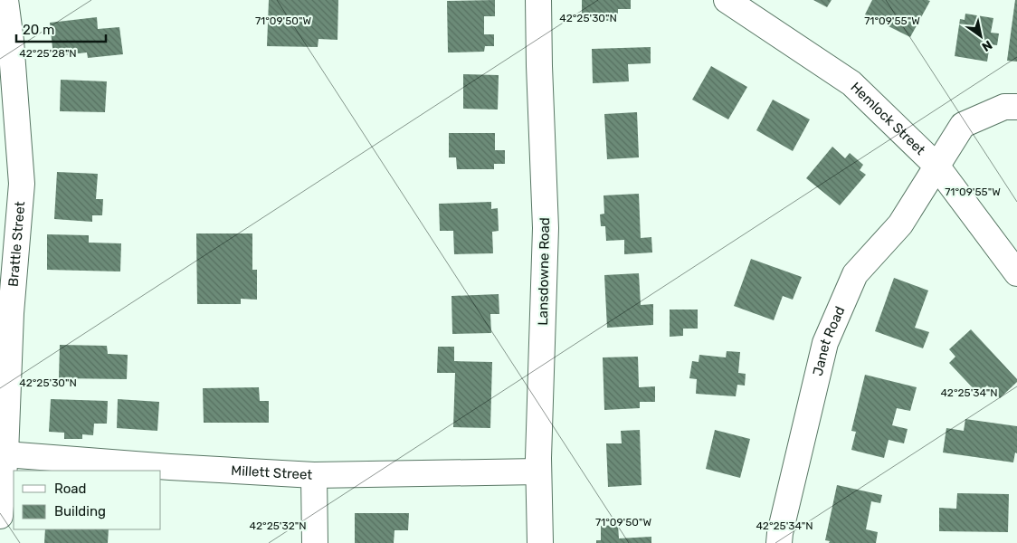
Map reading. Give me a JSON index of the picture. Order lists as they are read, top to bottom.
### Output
{
  "streets": {
    "street": [
      "Hemlock Street",
      "Brattle Street",
      "Lansdowne Road",
      "Janet Road",
      "Millett Street"
    ]
  },
  "crossings": [
    ["Hemlock Street", "Janet Road"],
    ["Brattle Street", "Millett Street"],
    ["Lansdowne Road", "Millett Street"]
  ],
  "legend": ["Road", "Building"],
  "scale_bar": "20 m",
  "north": "bottom right",
  "coordinates": [
    "42°25'30\"N",
    "71°09'50\"W",
    "71°09'55\"W",
    "42°25'28\"N",
    "42°25'34\"N",
    "42°25'32\"N"
  ]
}
